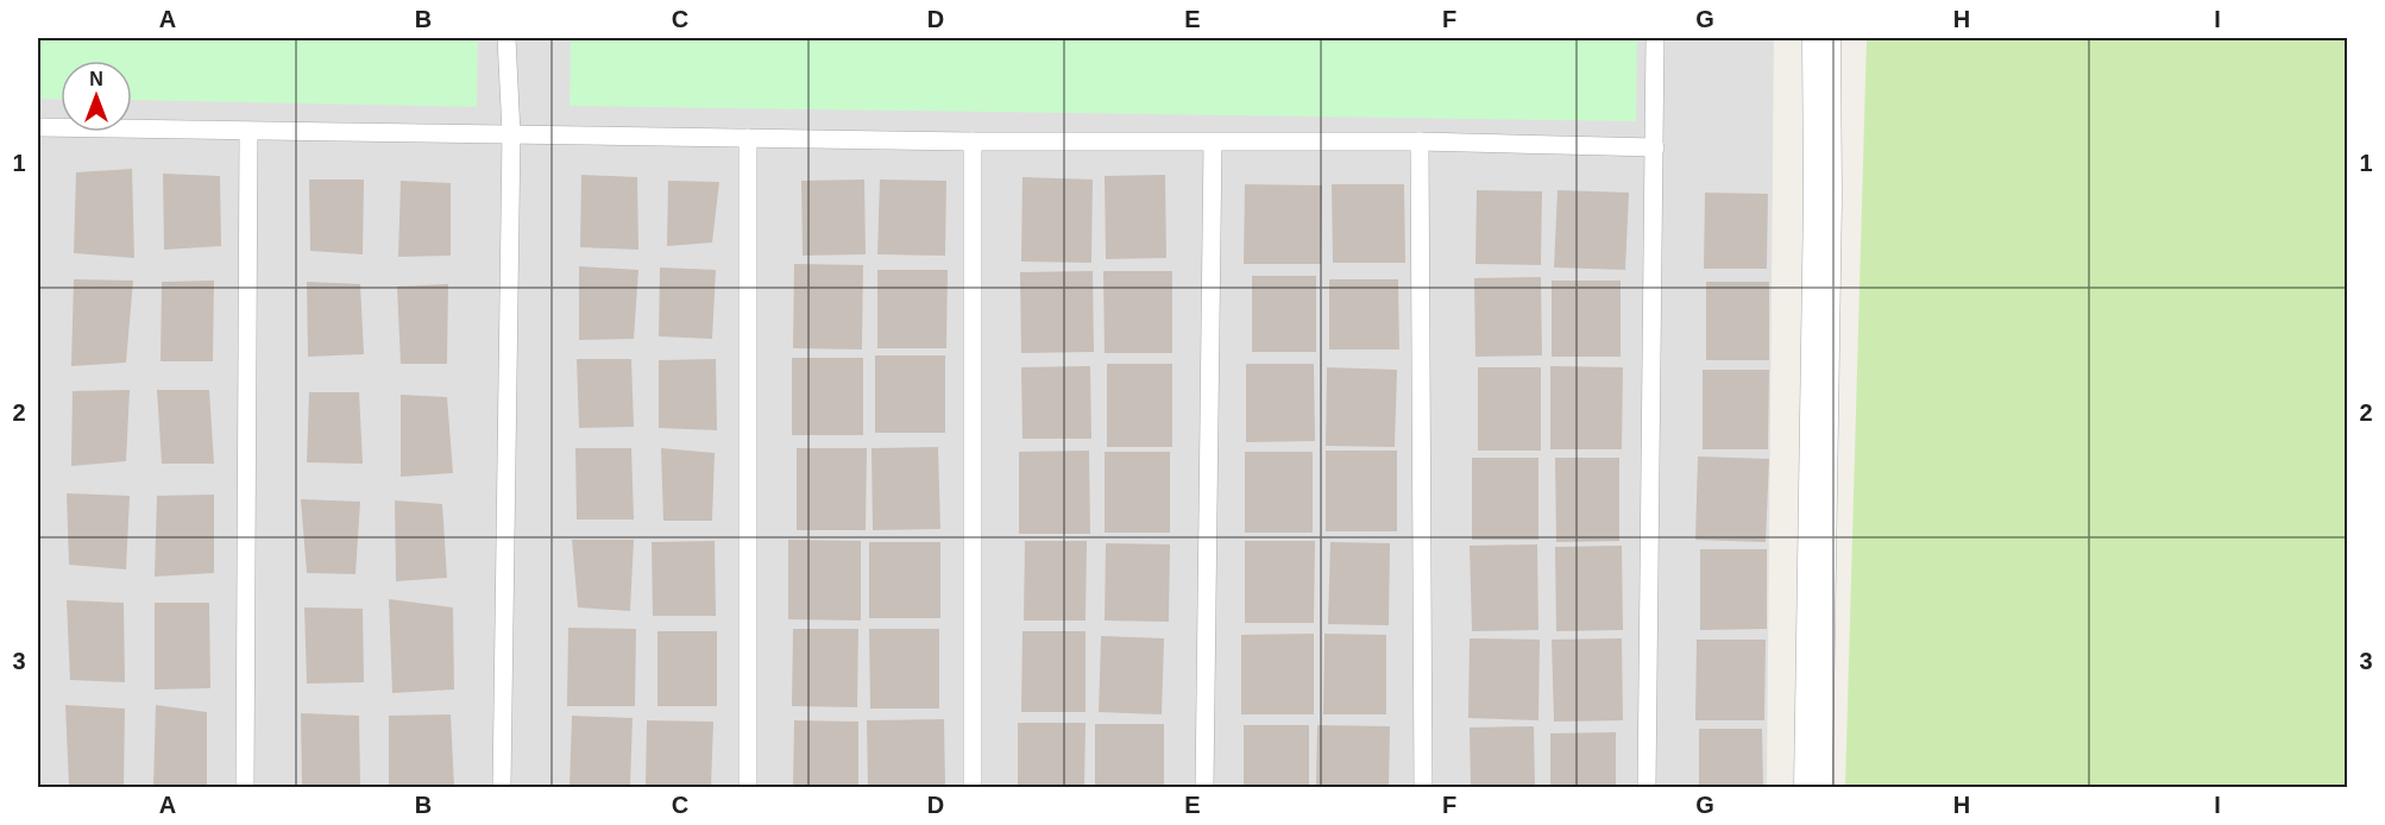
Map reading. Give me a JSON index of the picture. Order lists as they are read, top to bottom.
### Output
{
  "north": "top",
  "grid": {
    "columns": [
      "A",
      "B",
      "C",
      "D",
      "E",
      "F",
      "G",
      "H",
      "I"
    ],
    "rows": ["1", "2", "3"]
  }
}
